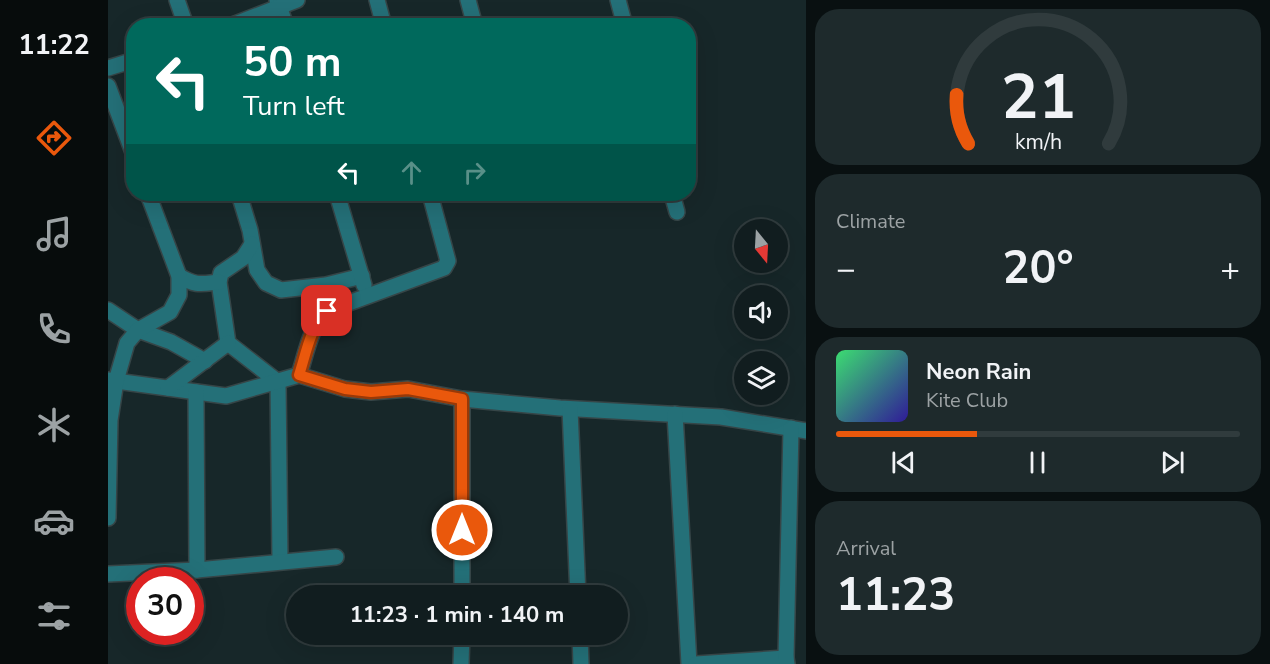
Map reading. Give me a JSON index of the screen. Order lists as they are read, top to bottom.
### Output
{
  "north": "bottom",
  "page": {
    "tabs": "11:22",
    "turn": ["50 m", "Turn left"],
    "tile": [
      "Climate",
      ["Arrival", "11:23"]
    ],
    "heat": ["−", "20°", "+"],
    "song": ["Neon Rain", "Kite Club"],
    "limit": "30",
    "trip": "11:23 · 1 min · 140 m",
    "gauge": ["21", "km/h"]
  }
}
